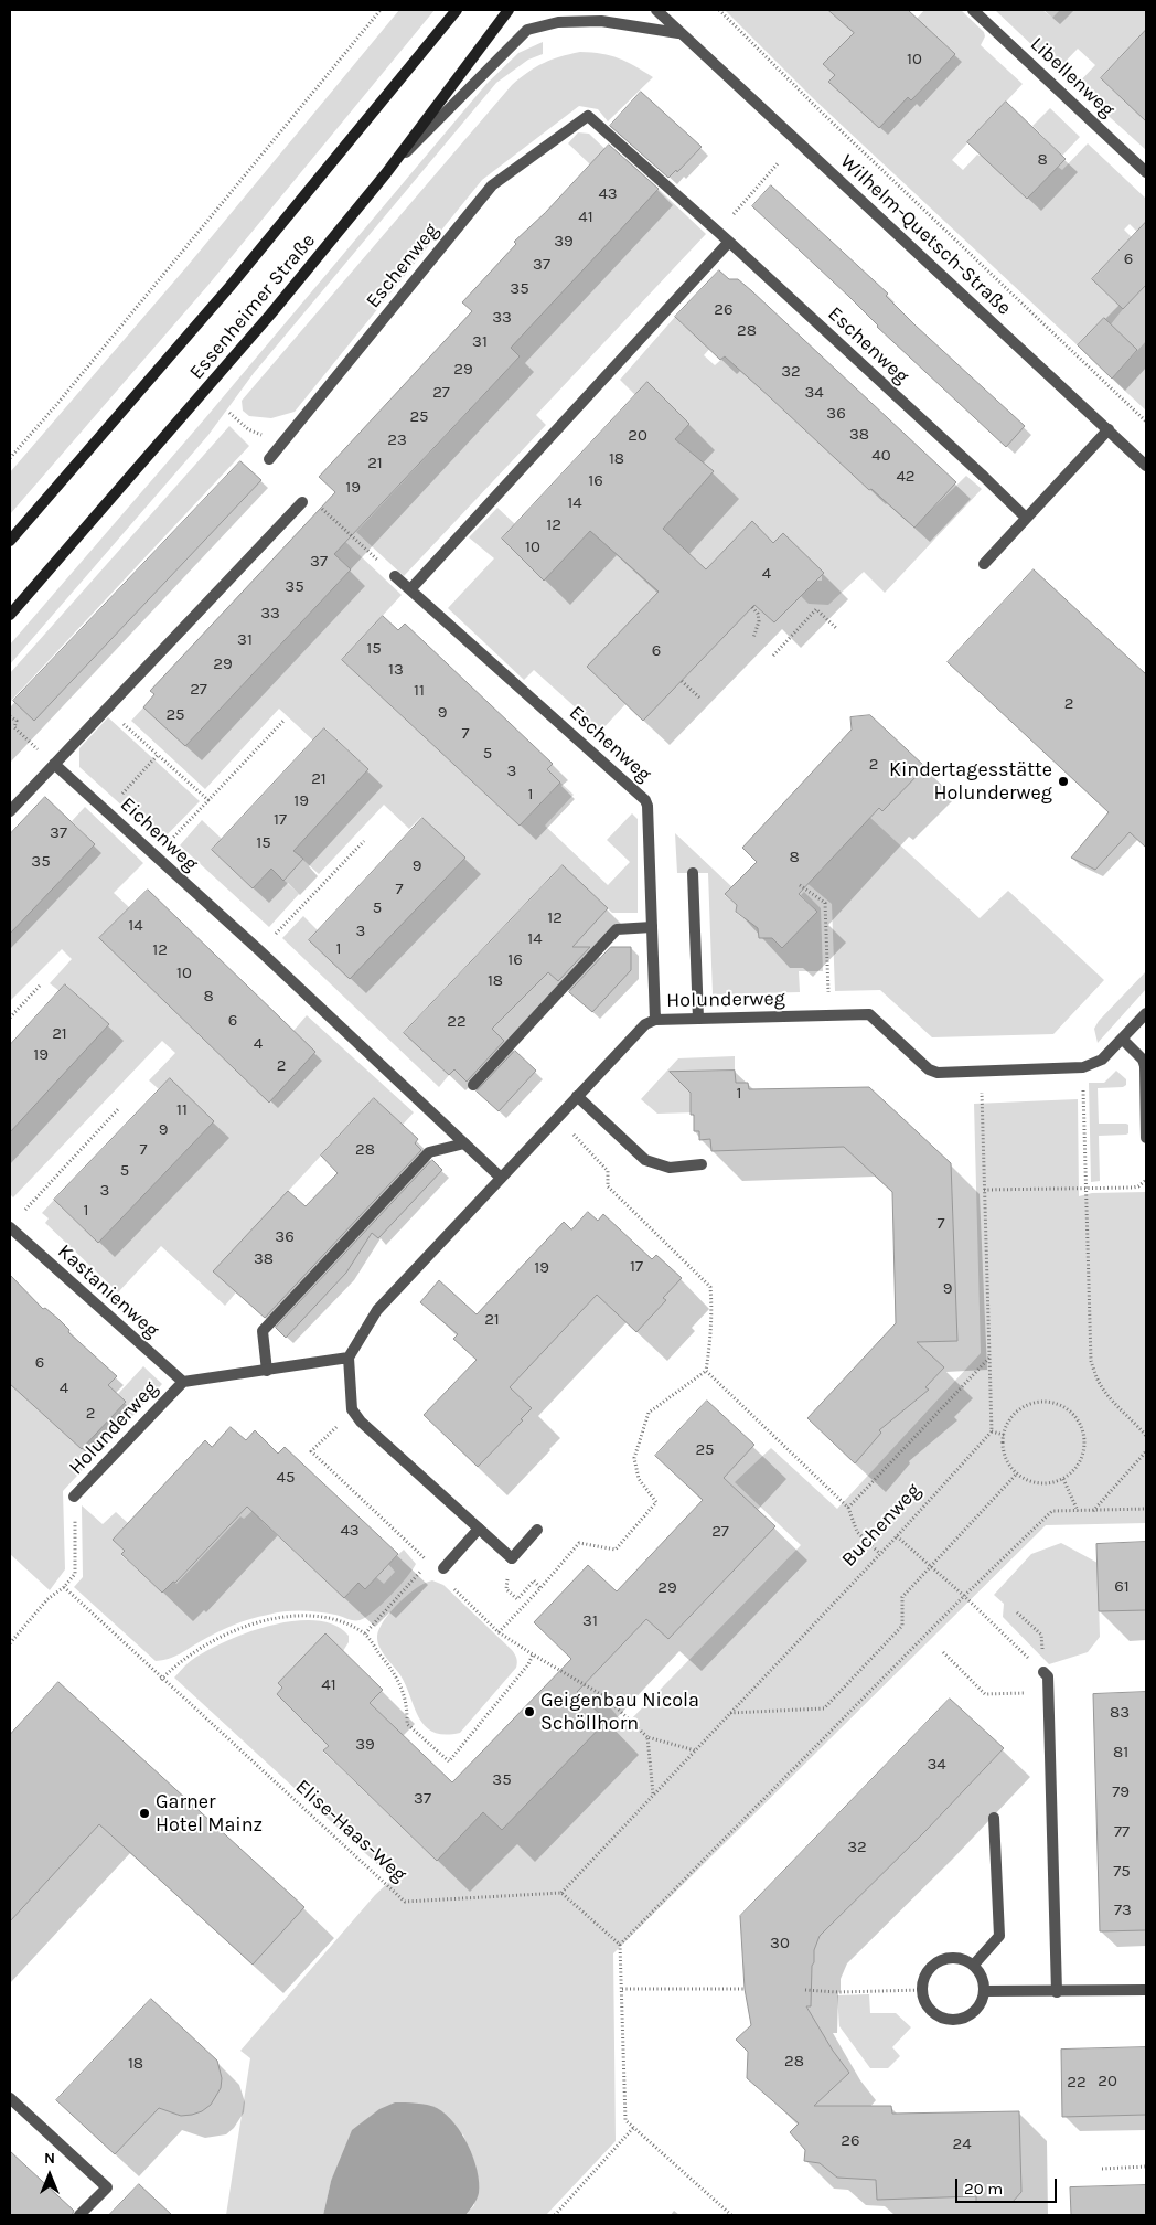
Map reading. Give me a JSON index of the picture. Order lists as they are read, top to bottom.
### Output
{
  "streets": {
    "main road": ["Essenheimer Straße"],
    "street": [
      "Libellenweg",
      "Wilhelm-Quetsch-Straße",
      "Eschenweg",
      "Eichenweg",
      "Holunderweg",
      "Kastanienweg"
    ],
    "path": ["Buchenweg", "Elise-Haas-Weg"]
  },
  "crossings": [
    ["Eschenweg", "Holunderweg"],
    ["Eichenweg", "Holunderweg"],
    ["Holunderweg", "Kastanienweg"],
    ["Holunderweg", "Elise-Haas-Weg"],
    ["Buchenweg", "Elise-Haas-Weg"]
  ],
  "places": ["Kindertagesstätte Holunderweg", "Geigenbau Nicola Schöllhorn", "Garner Hotel Mainz"],
  "house_numbers": [
    "10",
    "8",
    "43",
    "41",
    "39",
    "6",
    "37",
    "35",
    "26",
    "33",
    "28",
    "31",
    "29",
    "32",
    "27",
    "34",
    "36",
    "25",
    "38",
    "20",
    "23",
    "40",
    "18",
    "21",
    "42",
    "16",
    "19",
    "14",
    "12",
    "10",
    "37",
    "4",
    "35",
    "33",
    "31",
    "15",
    "6",
    "29",
    "13",
    "27",
    "11",
    "2",
    "9",
    "25",
    "7",
    "5",
    "2",
    "3",
    "21",
    "1",
    "19",
    "17",
    "37",
    "15",
    "8",
    "35",
    "9",
    "7",
    "5",
    "12",
    "14",
    "3",
    "14",
    "1",
    "12",
    "16",
    "10",
    "18",
    "8",
    "6",
    "22",
    "21",
    "4",
    "19",
    "2",
    "1",
    "11",
    "9",
    "7",
    "28",
    "5",
    "3",
    "1",
    "7",
    "36",
    "38",
    "17",
    "19",
    "9",
    "21",
    "6",
    "4",
    "2",
    "25",
    "45",
    "43",
    "27",
    "61",
    "29",
    "31",
    "41",
    "83",
    "39",
    "81",
    "34",
    "35",
    "79",
    "37",
    "77",
    "32",
    "75",
    "73",
    "30",
    "28",
    "18",
    "20",
    "22",
    "26",
    "24"
  ],
  "scale_bar": "20 m",
  "north": "top"
}
